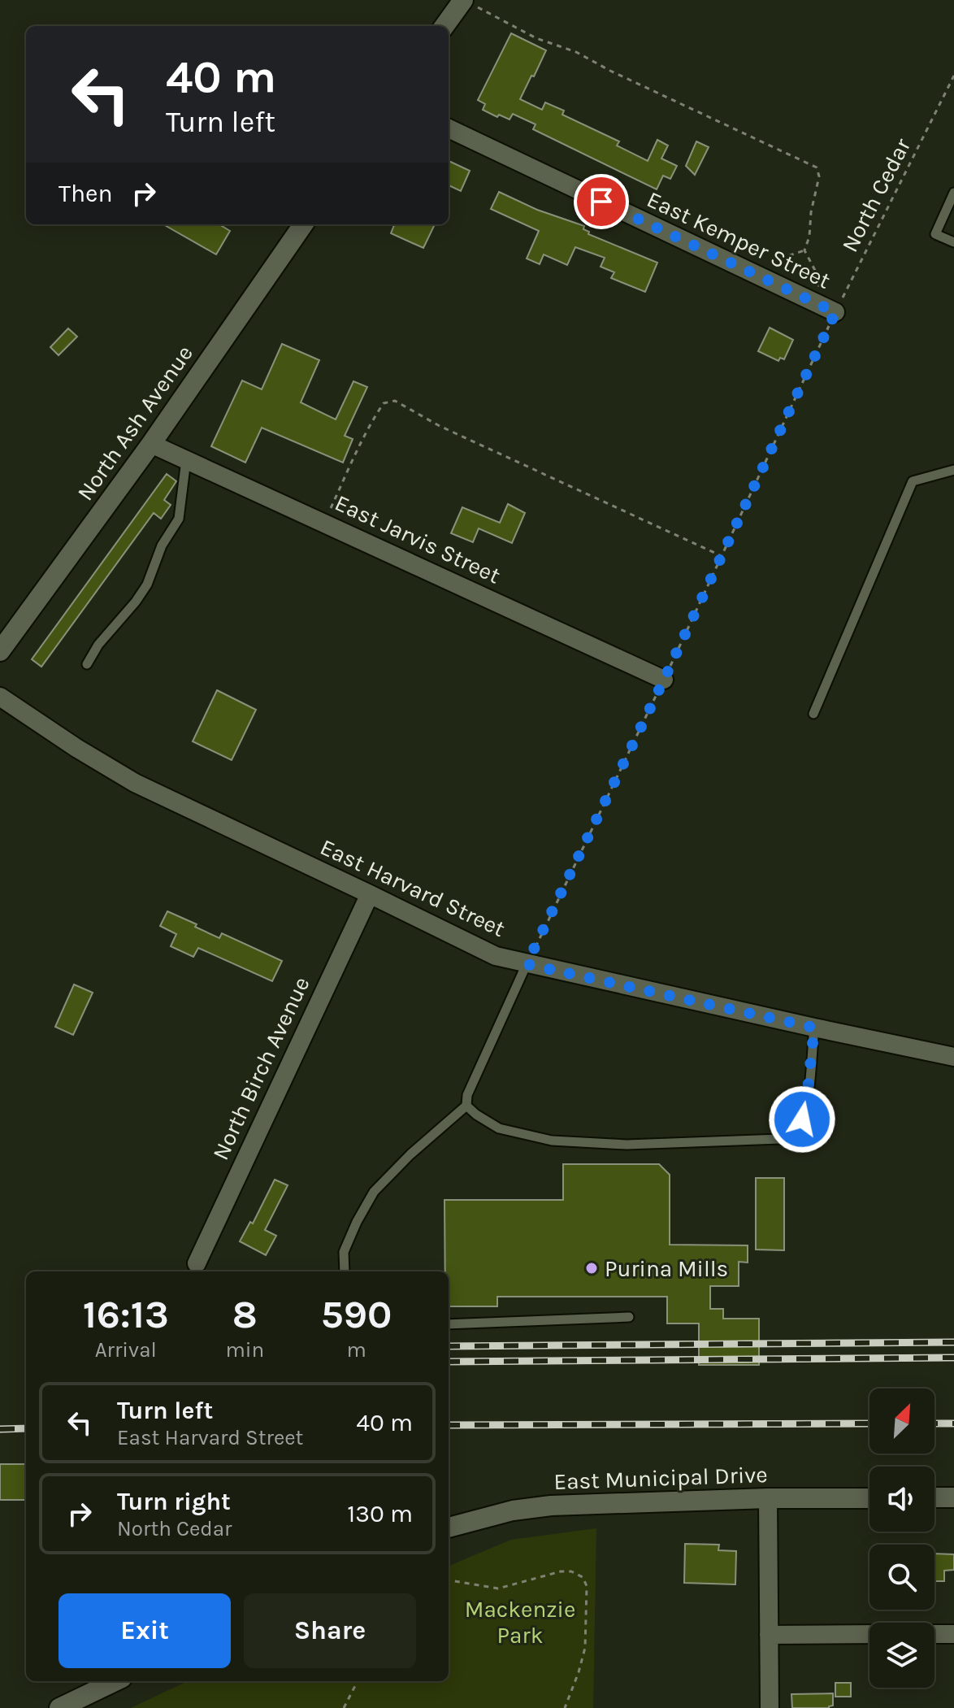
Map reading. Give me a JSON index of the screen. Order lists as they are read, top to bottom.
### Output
{
  "streets": {
    "street": [
      "East Kemper Street",
      "North Ash Avenue",
      "East Jarvis Street",
      "East Harvard Street",
      "North Birch Avenue",
      "East Municipal Drive"
    ],
    "path": ["North Cedar"]
  },
  "crossings": [
    ["North Cedar", "East Kemper Street"],
    ["North Cedar", "East Jarvis Street"],
    ["North Cedar", "East Harvard Street"],
    ["North Ash Avenue", "East Jarvis Street"],
    ["East Harvard Street", "North Birch Avenue"]
  ],
  "parks": ["Mackenzie Park"],
  "places": ["Purina Mills"],
  "north": "top right",
  "page": {
    "turn": ["40 m", "Turn left"],
    "then": "Then",
    "eta": [
      "16:13",
      "Arrival",
      "8",
      "min",
      "590",
      "m"
    ],
    "list": [
      {
        "name": "Turn left",
        "note": "East Harvard Street",
        "value": "40 m"
      },
      {
        "name": "Turn right",
        "note": "North Cedar",
        "value": "130 m"
      }
    ],
    "buttons": ["Exit", "Share"]
  }
}
